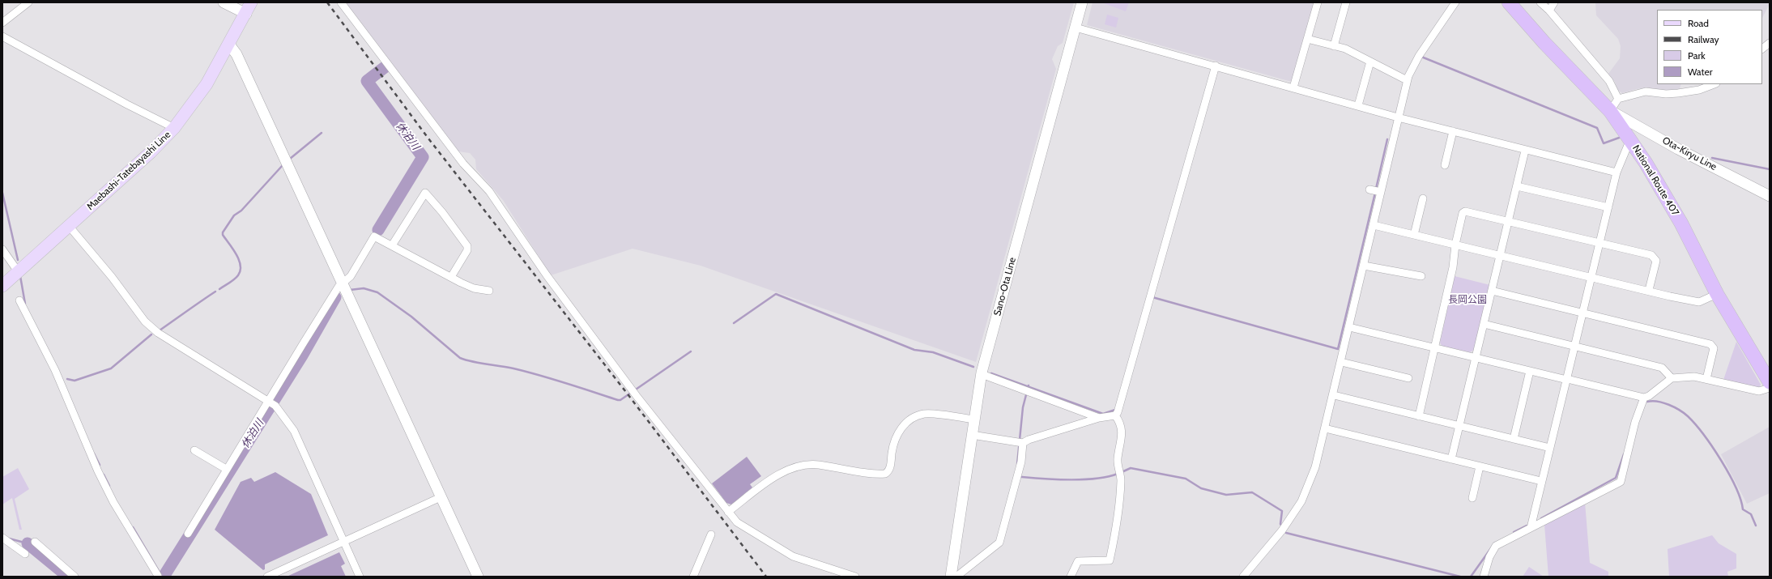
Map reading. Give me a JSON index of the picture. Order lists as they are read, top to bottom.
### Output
{
  "streets": {
    "highway": ["National Route 407"],
    "main road": ["Ota-Kiryu Line", "Maebashi-Tatebayashi Line", "Sano-Ota Line"]
  },
  "crossings": [
    ["Ota-Kiryu Line", "National Route 407"]
  ],
  "water": ["休泊川"],
  "parks": ["長岡公園"],
  "legend": [
    "Road",
    "Railway",
    "Park",
    "Water"
  ]
}
